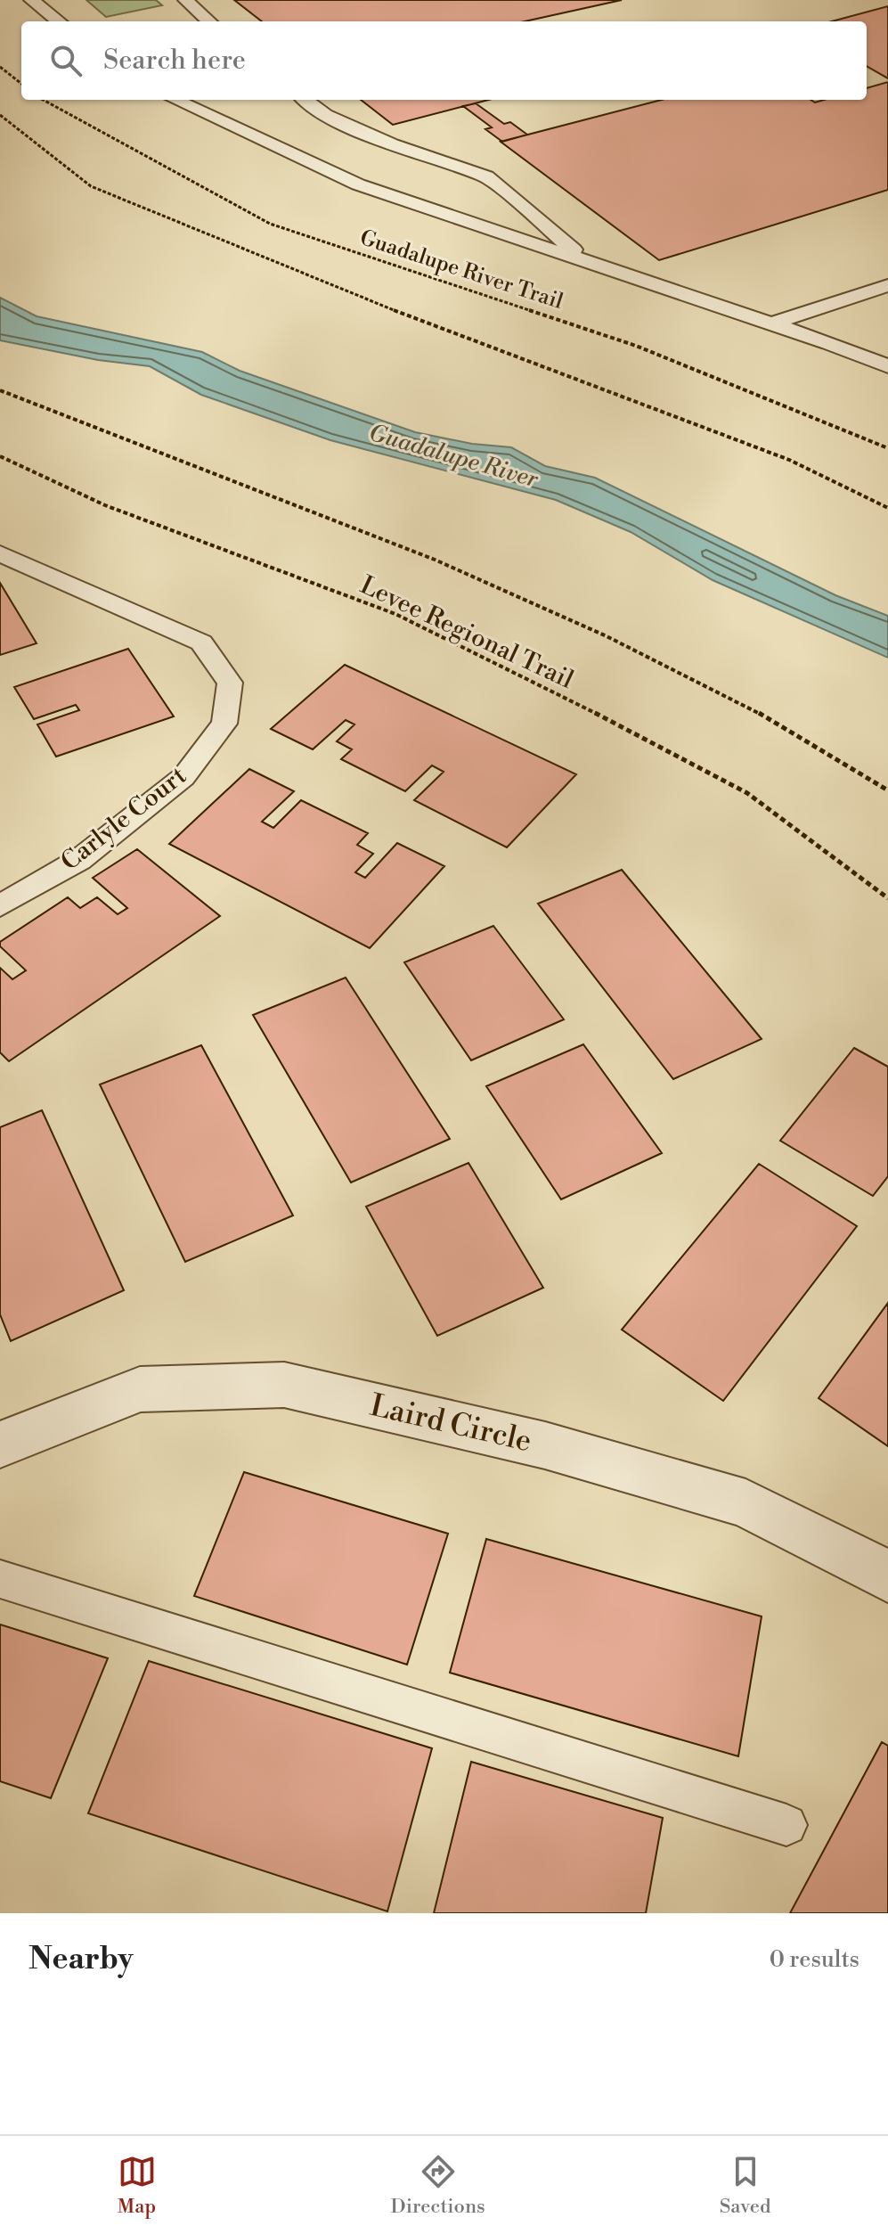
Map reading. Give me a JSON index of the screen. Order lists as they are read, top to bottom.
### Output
{
  "streets": {
    "street": ["Laird Circle"],
    "lane": ["Carlyle Court"],
    "path": ["Guadalupe River Trail", "Levee Regional Trail"]
  },
  "water": ["Guadalupe River"],
  "page": {
    "search": "Search here",
    "heading": ["Nearby", "0 results"],
    "nav": ["Map", "Directions", "Saved"]
  }
}
